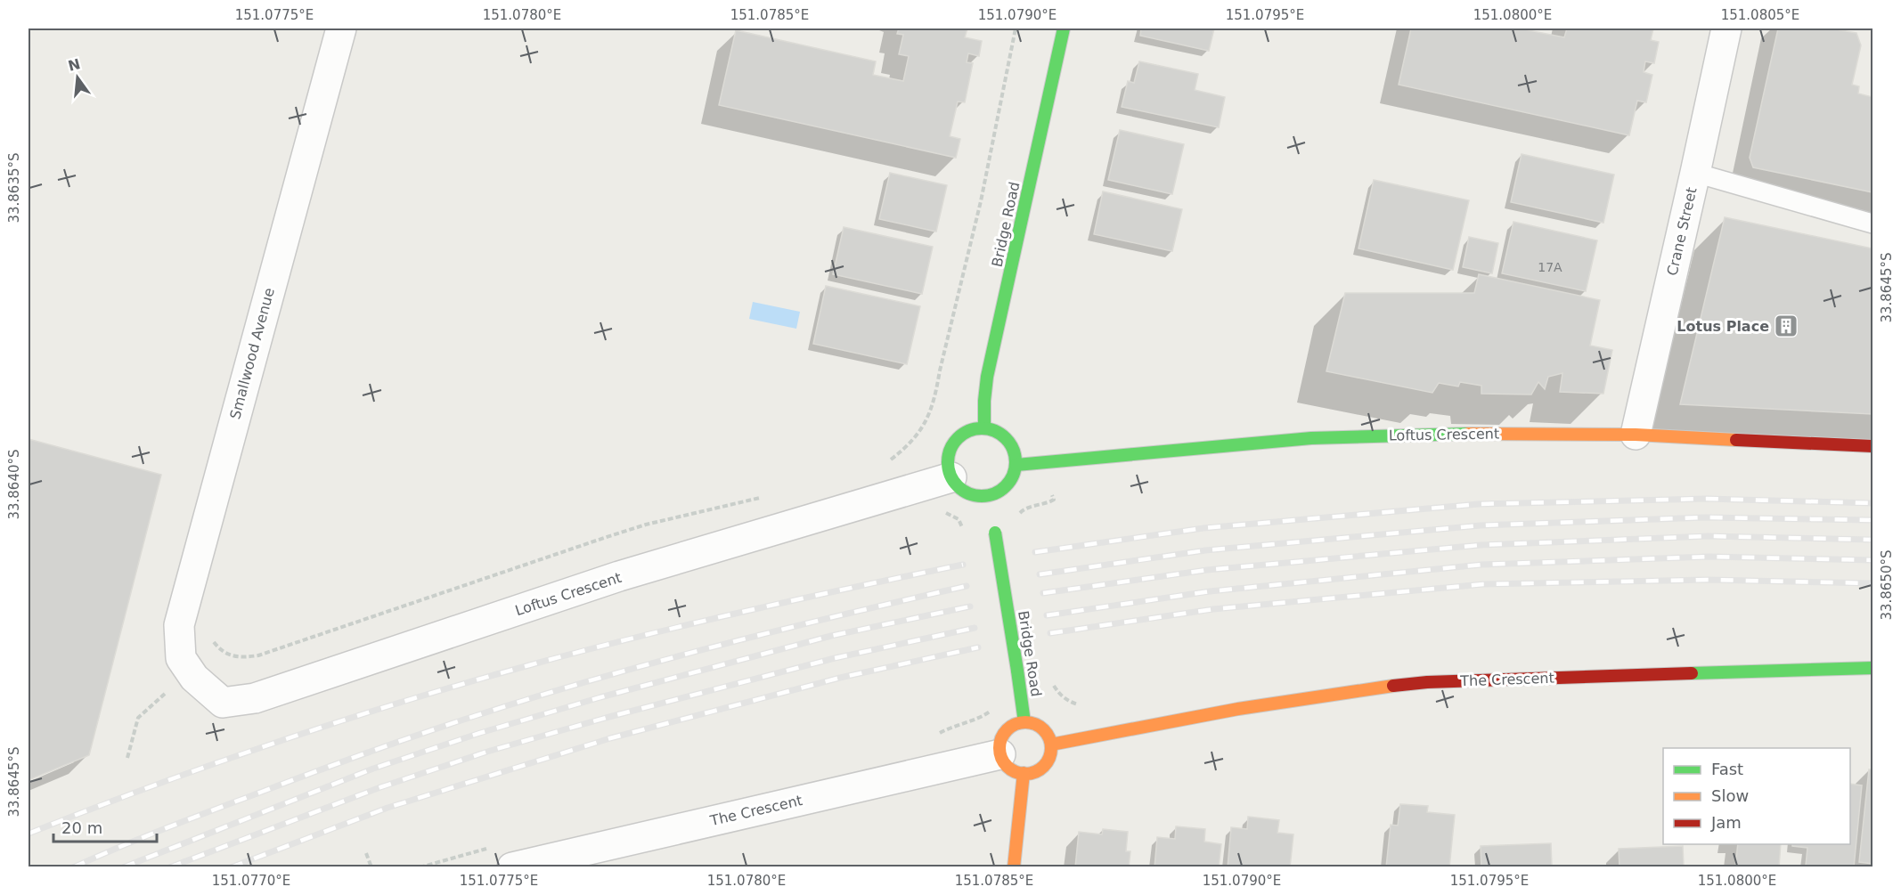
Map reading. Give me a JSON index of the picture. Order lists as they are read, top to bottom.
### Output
{
  "streets": {
    "street": [
      "Bridge Road",
      "Crane Street",
      "Smallwood Avenue",
      "Loftus Crescent",
      "The Crescent"
    ]
  },
  "crossings": [
    ["Bridge Road", "Loftus Crescent"],
    ["Bridge Road", "The Crescent"],
    ["Crane Street", "Loftus Crescent"],
    ["Smallwood Avenue", "Loftus Crescent"]
  ],
  "places": {
    "building": ["Lotus Place"]
  },
  "house_numbers": ["17A"],
  "legend": ["Fast", "Slow", "Jam"],
  "scale_bar": "20 m",
  "north": "top",
  "coordinates": [
    "151.0775°E",
    "151.0780°E",
    "151.0785°E",
    "151.0790°E",
    "151.0795°E",
    "151.0800°E",
    "151.0805°E",
    "33.8635°S",
    "33.8645°S",
    "33.8640°S",
    "33.8650°S",
    "151.0770°E"
  ]
}
